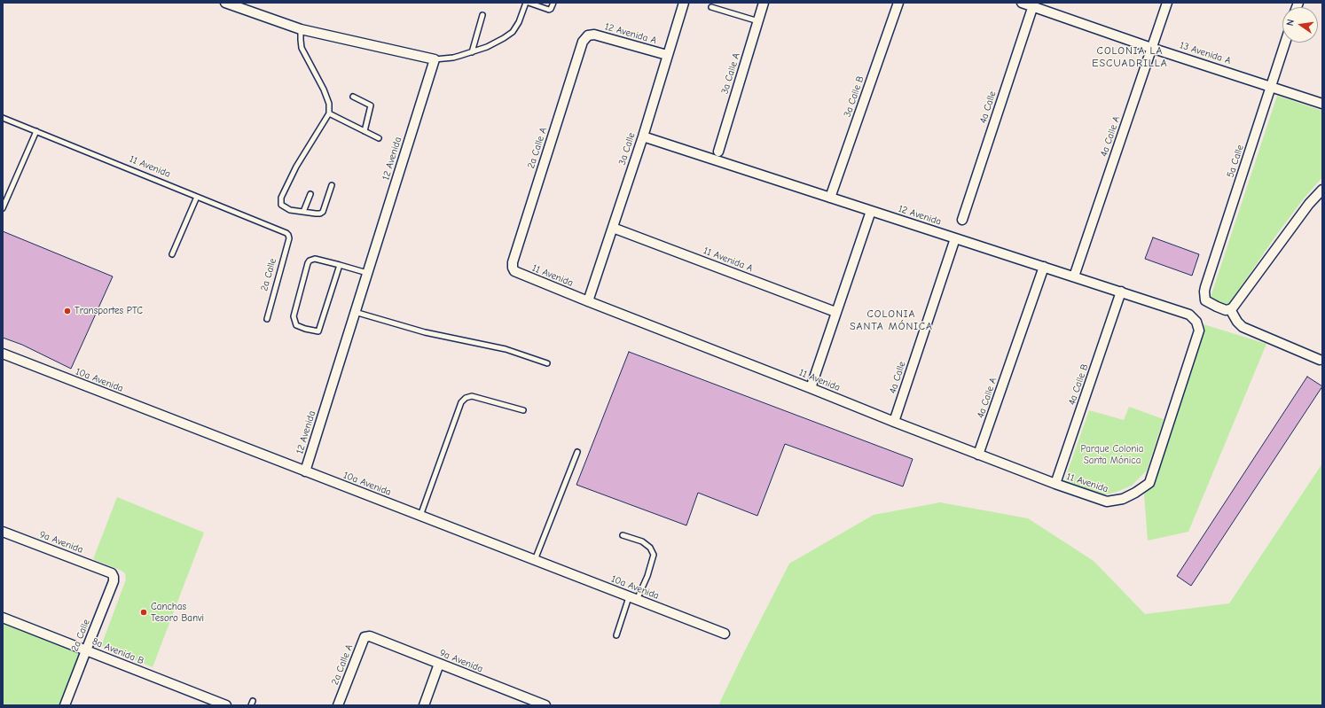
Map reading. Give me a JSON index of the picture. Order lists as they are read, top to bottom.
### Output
{
  "streets": {
    "street": [
      "12 Avenida A",
      "13 Avenida A",
      "3a Calle A",
      "3a Calle B",
      "4a Calle",
      "4a Calle A",
      "2a Calle A",
      "3a Calle",
      "12 Avenida",
      "5a Calle",
      "11 Avenida",
      "11 Avenida A",
      "2a Calle",
      "10a Avenida",
      "4a Calle B",
      "9a Avenida",
      "8a Avenida B"
    ]
  },
  "crossings": [
    ["12 Avenida A", "2a Calle A"],
    ["12 Avenida A", "3a Calle"],
    ["13 Avenida A", "4a Calle"],
    ["13 Avenida A", "4a Calle A"],
    ["13 Avenida A", "5a Calle"],
    ["3a Calle B", "12 Avenida"],
    ["4a Calle", "12 Avenida"],
    ["4a Calle", "11 Avenida"],
    ["4a Calle A", "12 Avenida"],
    ["4a Calle A", "11 Avenida"],
    ["2a Calle A", "11 Avenida"],
    ["2a Calle A", "9a Avenida"],
    ["3a Calle", "12 Avenida"],
    ["3a Calle", "11 Avenida"],
    ["3a Calle", "11 Avenida A"],
    ["12 Avenida", "11 Avenida"],
    ["12 Avenida", "10a Avenida"],
    ["12 Avenida", "4a Calle B"],
    ["11 Avenida", "2a Calle"],
    ["11 Avenida", "4a Calle B"],
    ["2a Calle", "9a Avenida"],
    ["2a Calle", "8a Avenida B"]
  ],
  "districts": ["COLONIA LA ESCUADRILLA", "COLONIA SANTA MÓNICA"],
  "parks": ["Parque Colonia Santa Mónica"],
  "places": ["Transportes PTC", "Canchas Tesoro Banvi"],
  "north": "left"
}
